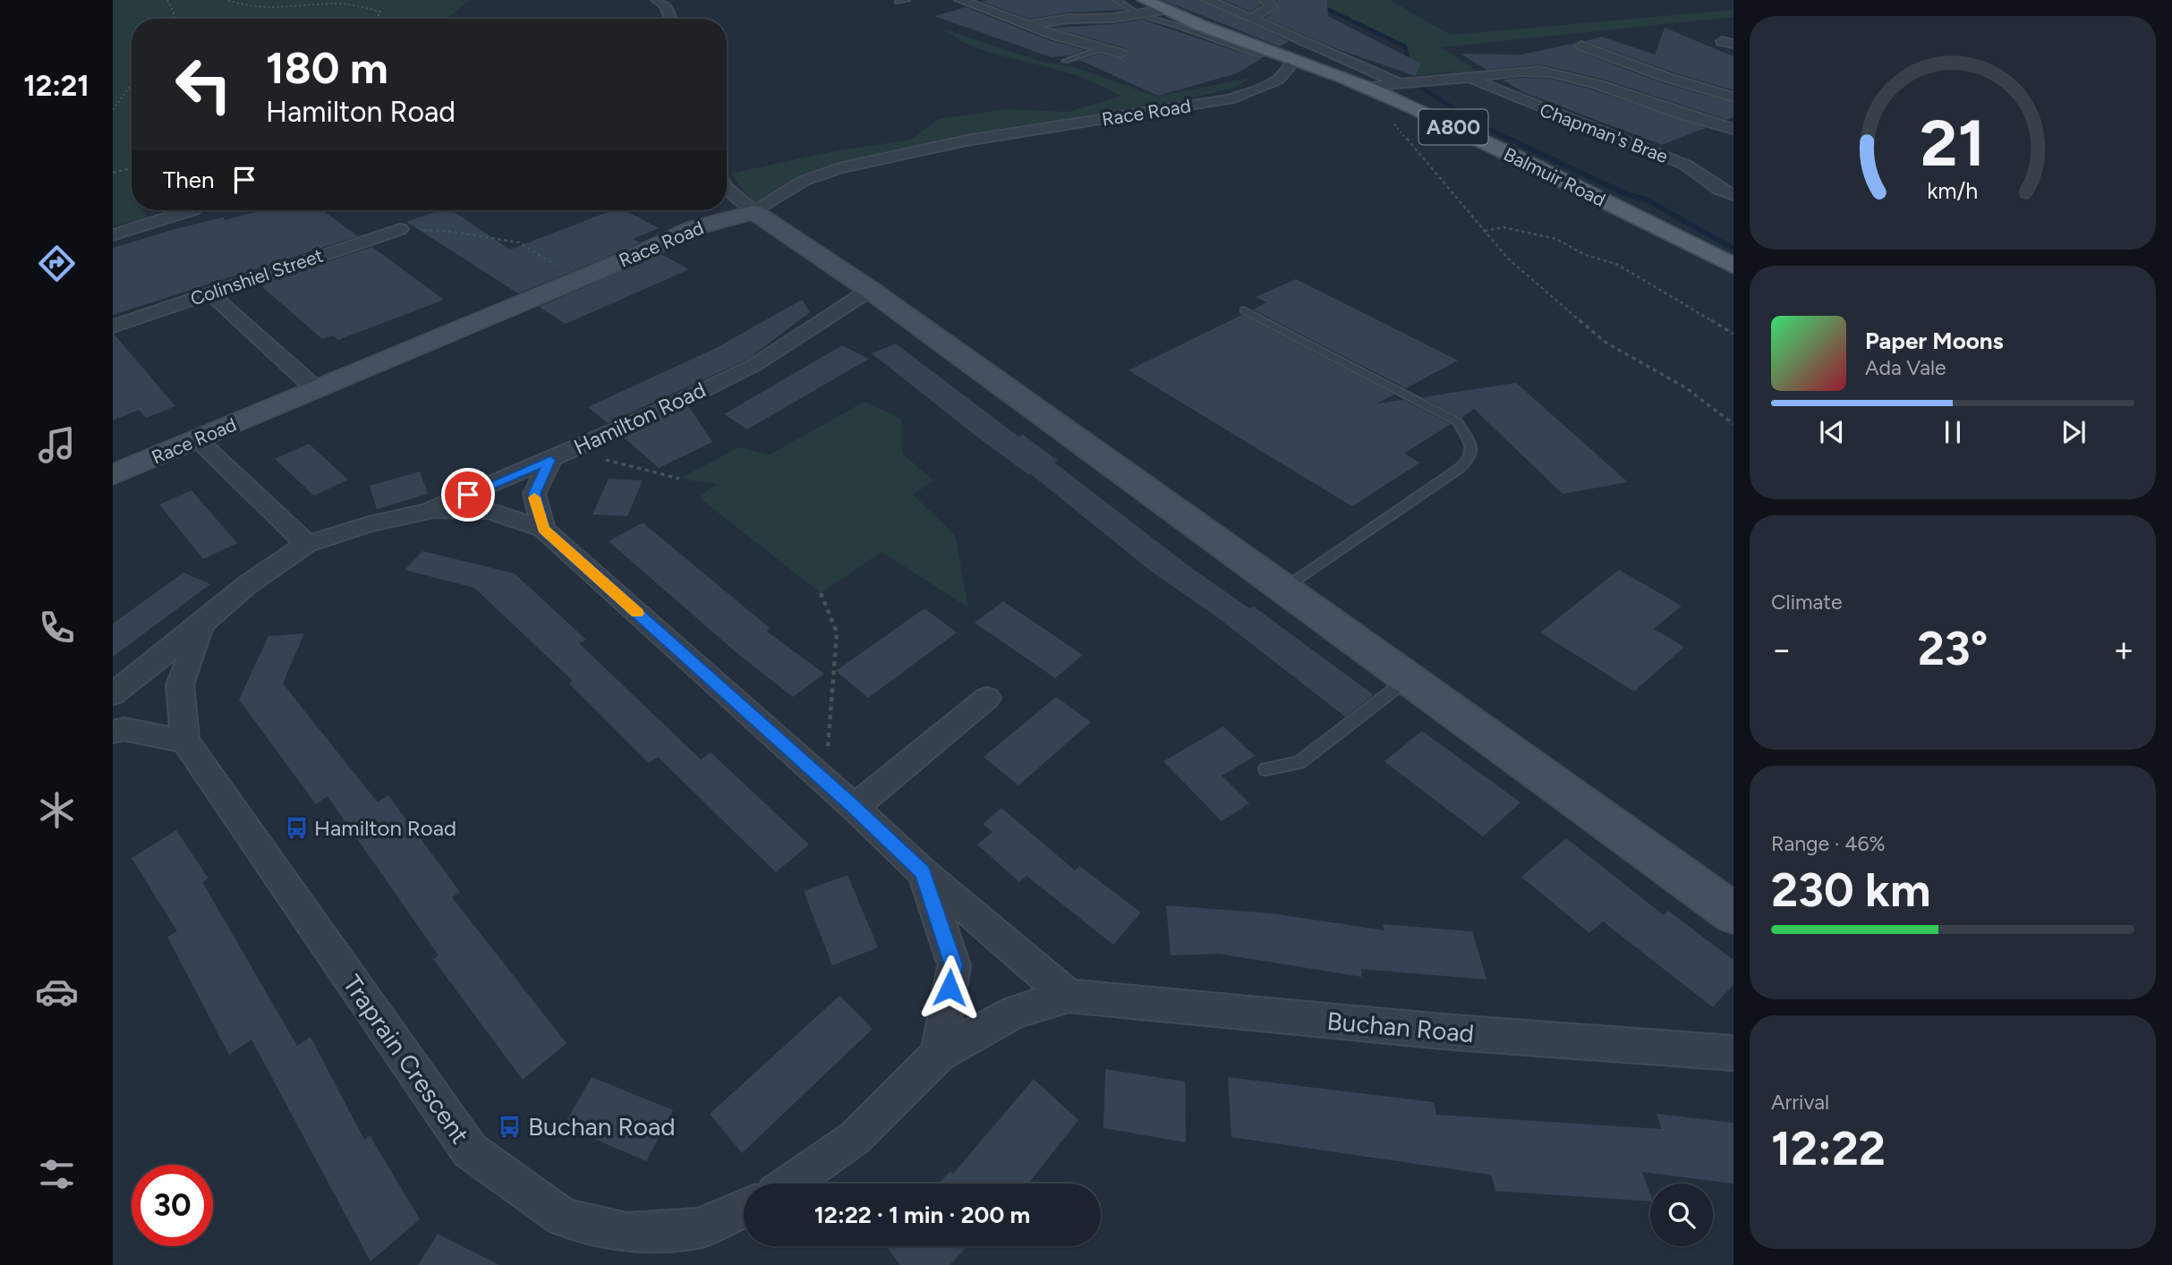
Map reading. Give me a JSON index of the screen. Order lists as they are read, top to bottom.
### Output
{
  "streets": {
    "main road": ["A800", "Balmuir Road"],
    "street": [
      "Race Road",
      "Chapman's Brae",
      "Colinshiel Street",
      "Hamilton Road",
      "Buchan Road",
      "Traprain Crescent"
    ]
  },
  "crossings": [
    ["Race Road", "Balmuir Road"],
    ["A800", "Balmuir Road"],
    ["Chapman's Brae", "Balmuir Road"],
    ["Hamilton Road", "Traprain Crescent"]
  ],
  "places": {
    "bus stop": ["Hamilton Road", "Buchan Road"]
  },
  "page": {
    "tabs": "12:21",
    "turn": ["180 m", "Hamilton Road"],
    "then": "Then",
    "song": ["Paper Moons", "Ada Vale"],
    "tile": [
      "Climate",
      ["Range · 46%", "230 km"],
      ["Arrival", "12:22"]
    ],
    "heat": ["−", "23°", "+"],
    "limit": "30",
    "trip": "12:22 · 1 min · 200 m",
    "gauge": ["21", "km/h"]
  }
}
